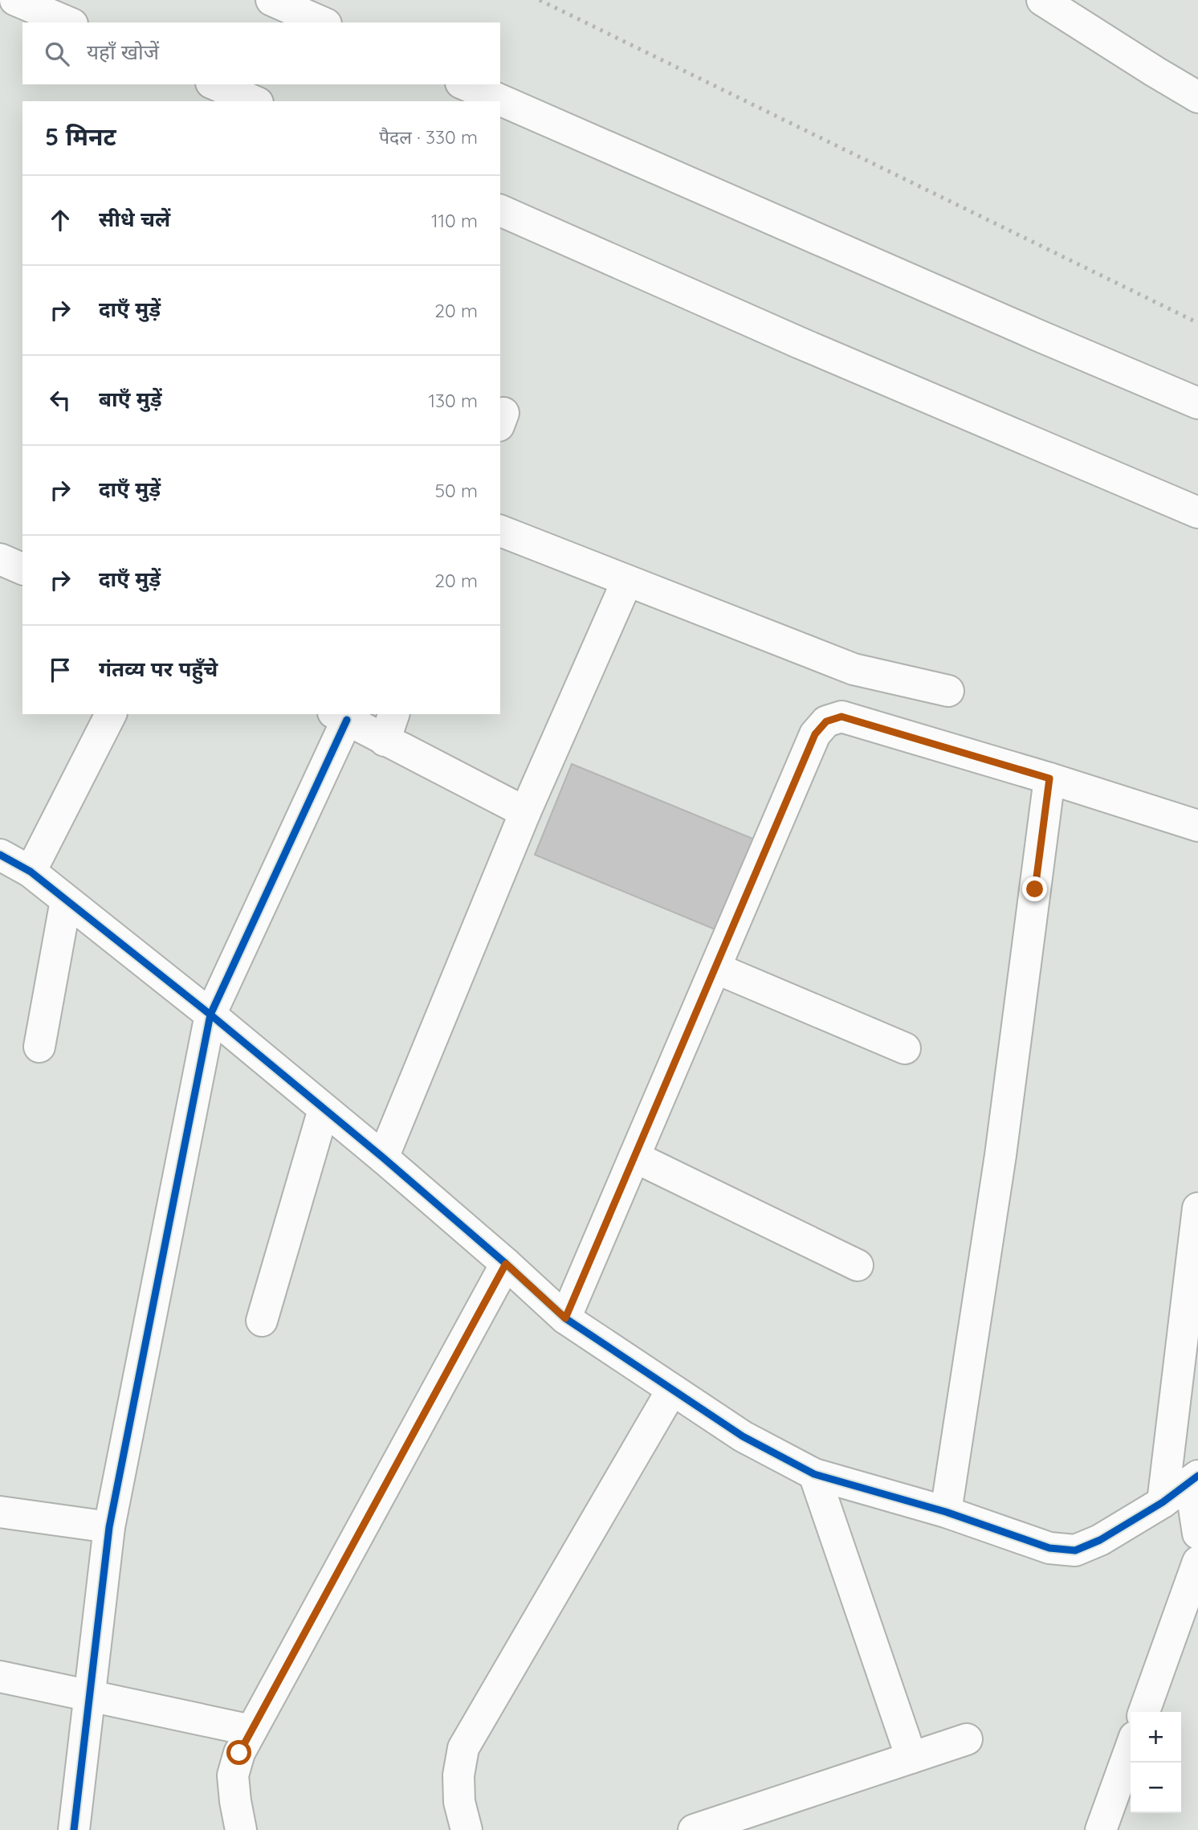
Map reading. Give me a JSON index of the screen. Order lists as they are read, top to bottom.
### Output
{
  "page": {
    "search": "यहाँ खोजें",
    "heading": ["5 मिनट", "पैदल · 330 m"],
    "list": [
      ["सीधे चलें", "110 m"],
      ["दाएँ मुड़ें", "20 m"],
      ["बाएँ मुड़ें", "130 m"],
      ["दाएँ मुड़ें", "50 m"],
      ["दाएँ मुड़ें", "20 m"],
      "गंतव्य पर पहुँचे"
    ],
    "map_buttons": ["+", "−"]
  }
}
